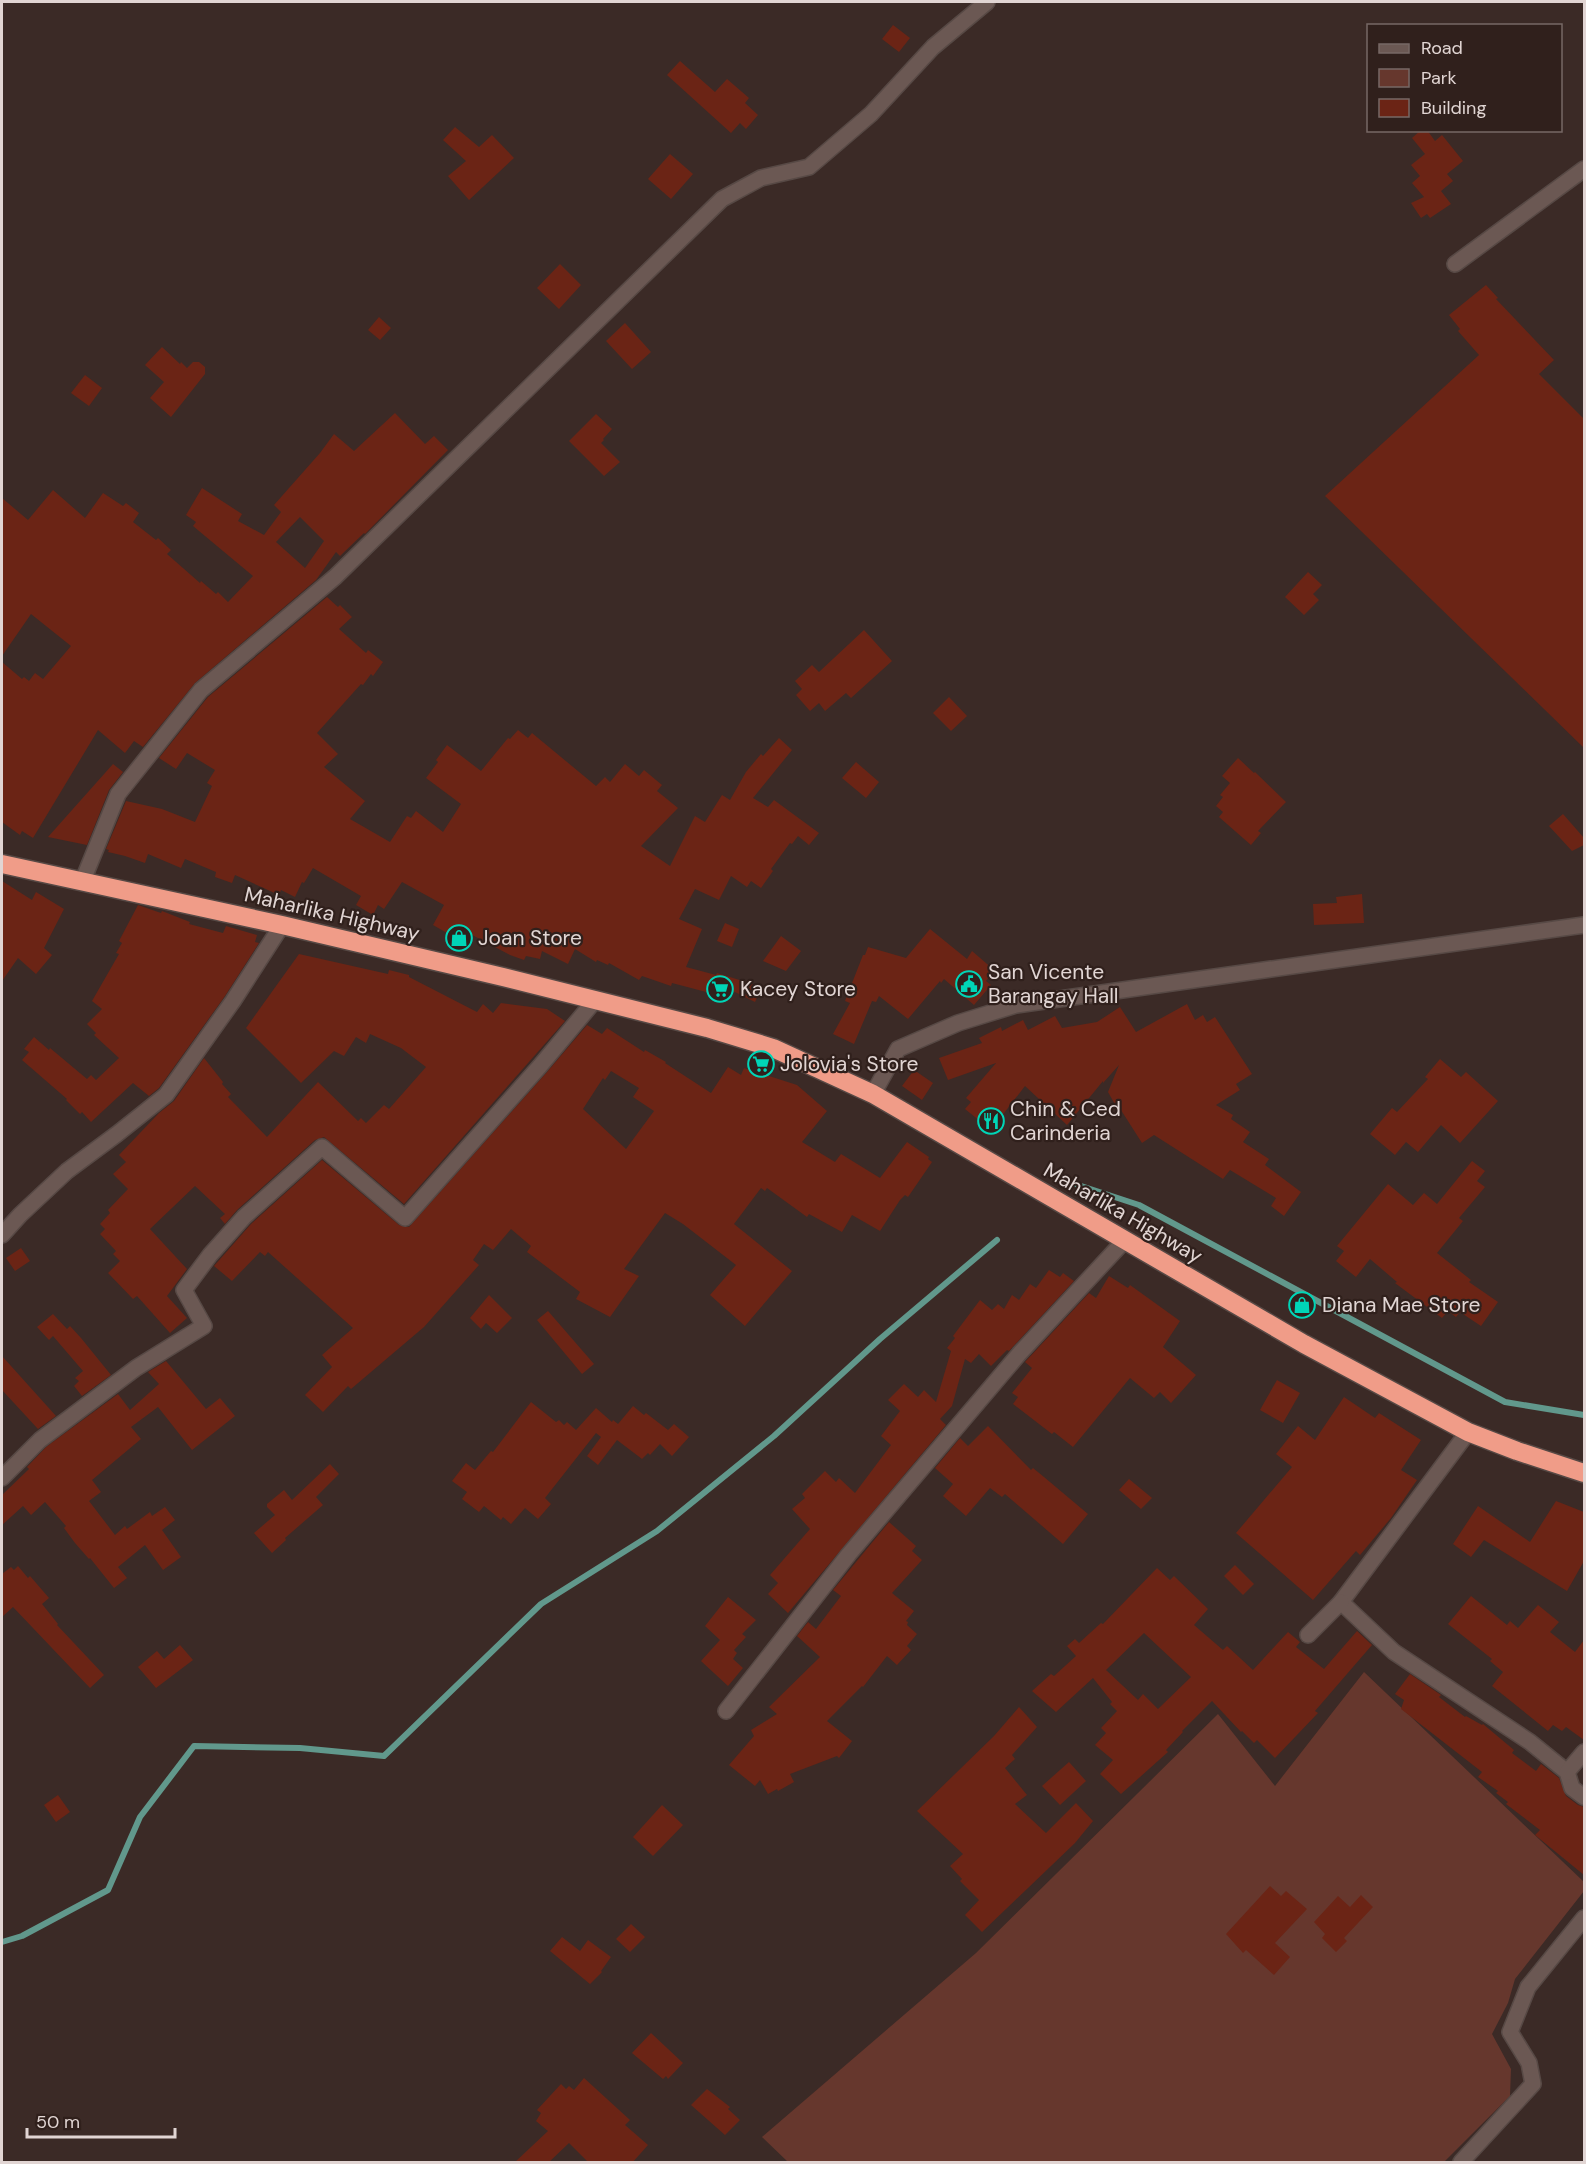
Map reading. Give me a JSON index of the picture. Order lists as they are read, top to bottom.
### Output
{
  "streets": {
    "highway": ["Maharlika Highway"]
  },
  "places": {
    "shop": ["Joan Store", "Diana Mae Store"],
    "public building": ["San Vicente Barangay Hall"],
    "supermarket": ["Kacey Store", "Jolovia's Store"],
    "restaurant": ["Chin & Ced Carinderia"]
  },
  "legend": ["Road", "Park", "Building"],
  "scale_bar": "50 m"
}
